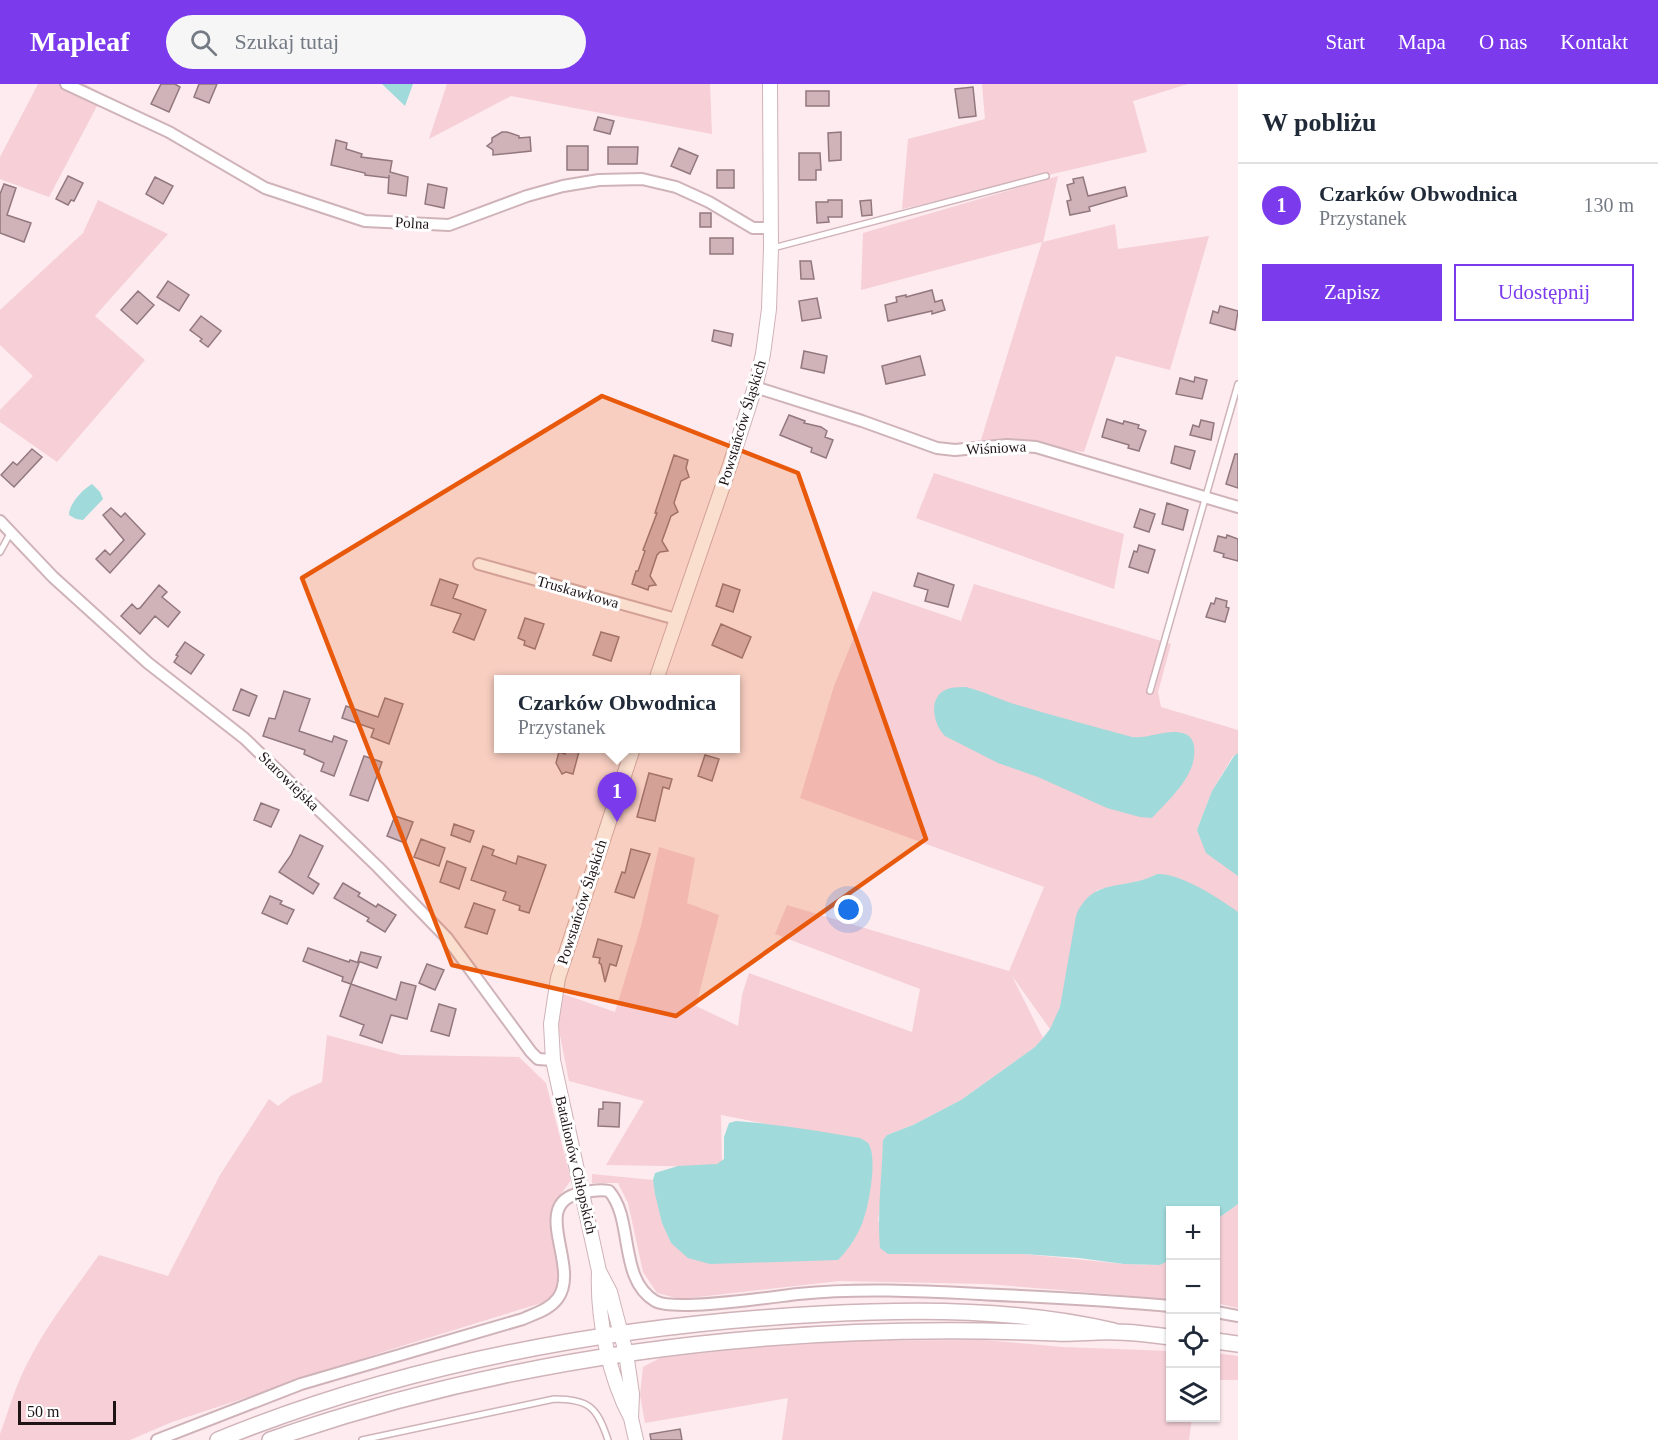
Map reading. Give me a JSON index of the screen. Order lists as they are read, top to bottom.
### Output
{
  "streets": {
    "street": [
      "Polna",
      "Powstańców Śląskich",
      "Wiśniowa",
      "Truskawkowa",
      "Starowiejska",
      "Batalionów Chłopskich"
    ]
  },
  "crossings": [
    ["Polna", "Powstańców Śląskich"],
    ["Powstańców Śląskich", "Wiśniowa"],
    ["Powstańców Śląskich", "Truskawkowa"],
    ["Powstańców Śląskich", "Starowiejska"],
    ["Powstańców Śląskich", "Batalionów Chłopskich"],
    ["Starowiejska", "Batalionów Chłopskich"]
  ],
  "scale_bar": "50 m",
  "page": {
    "header": "Mapleaf",
    "search": "Szukaj tutaj",
    "nav": [
      "Start",
      "Mapa",
      "O nas",
      "Kontakt"
    ],
    "heading": "W pobliżu",
    "list": [
      {
        "mark": "1",
        "name": "Czarków Obwodnica",
        "note": "Przystanek",
        "value": "130 m"
      }
    ],
    "buttons": ["Zapisz", "Udostępnij"],
    "popup": ["Czarków Obwodnica", "Przystanek"],
    "pins": "1",
    "map_buttons": ["+", "−"],
    "scale": "50 m"
  }
}
